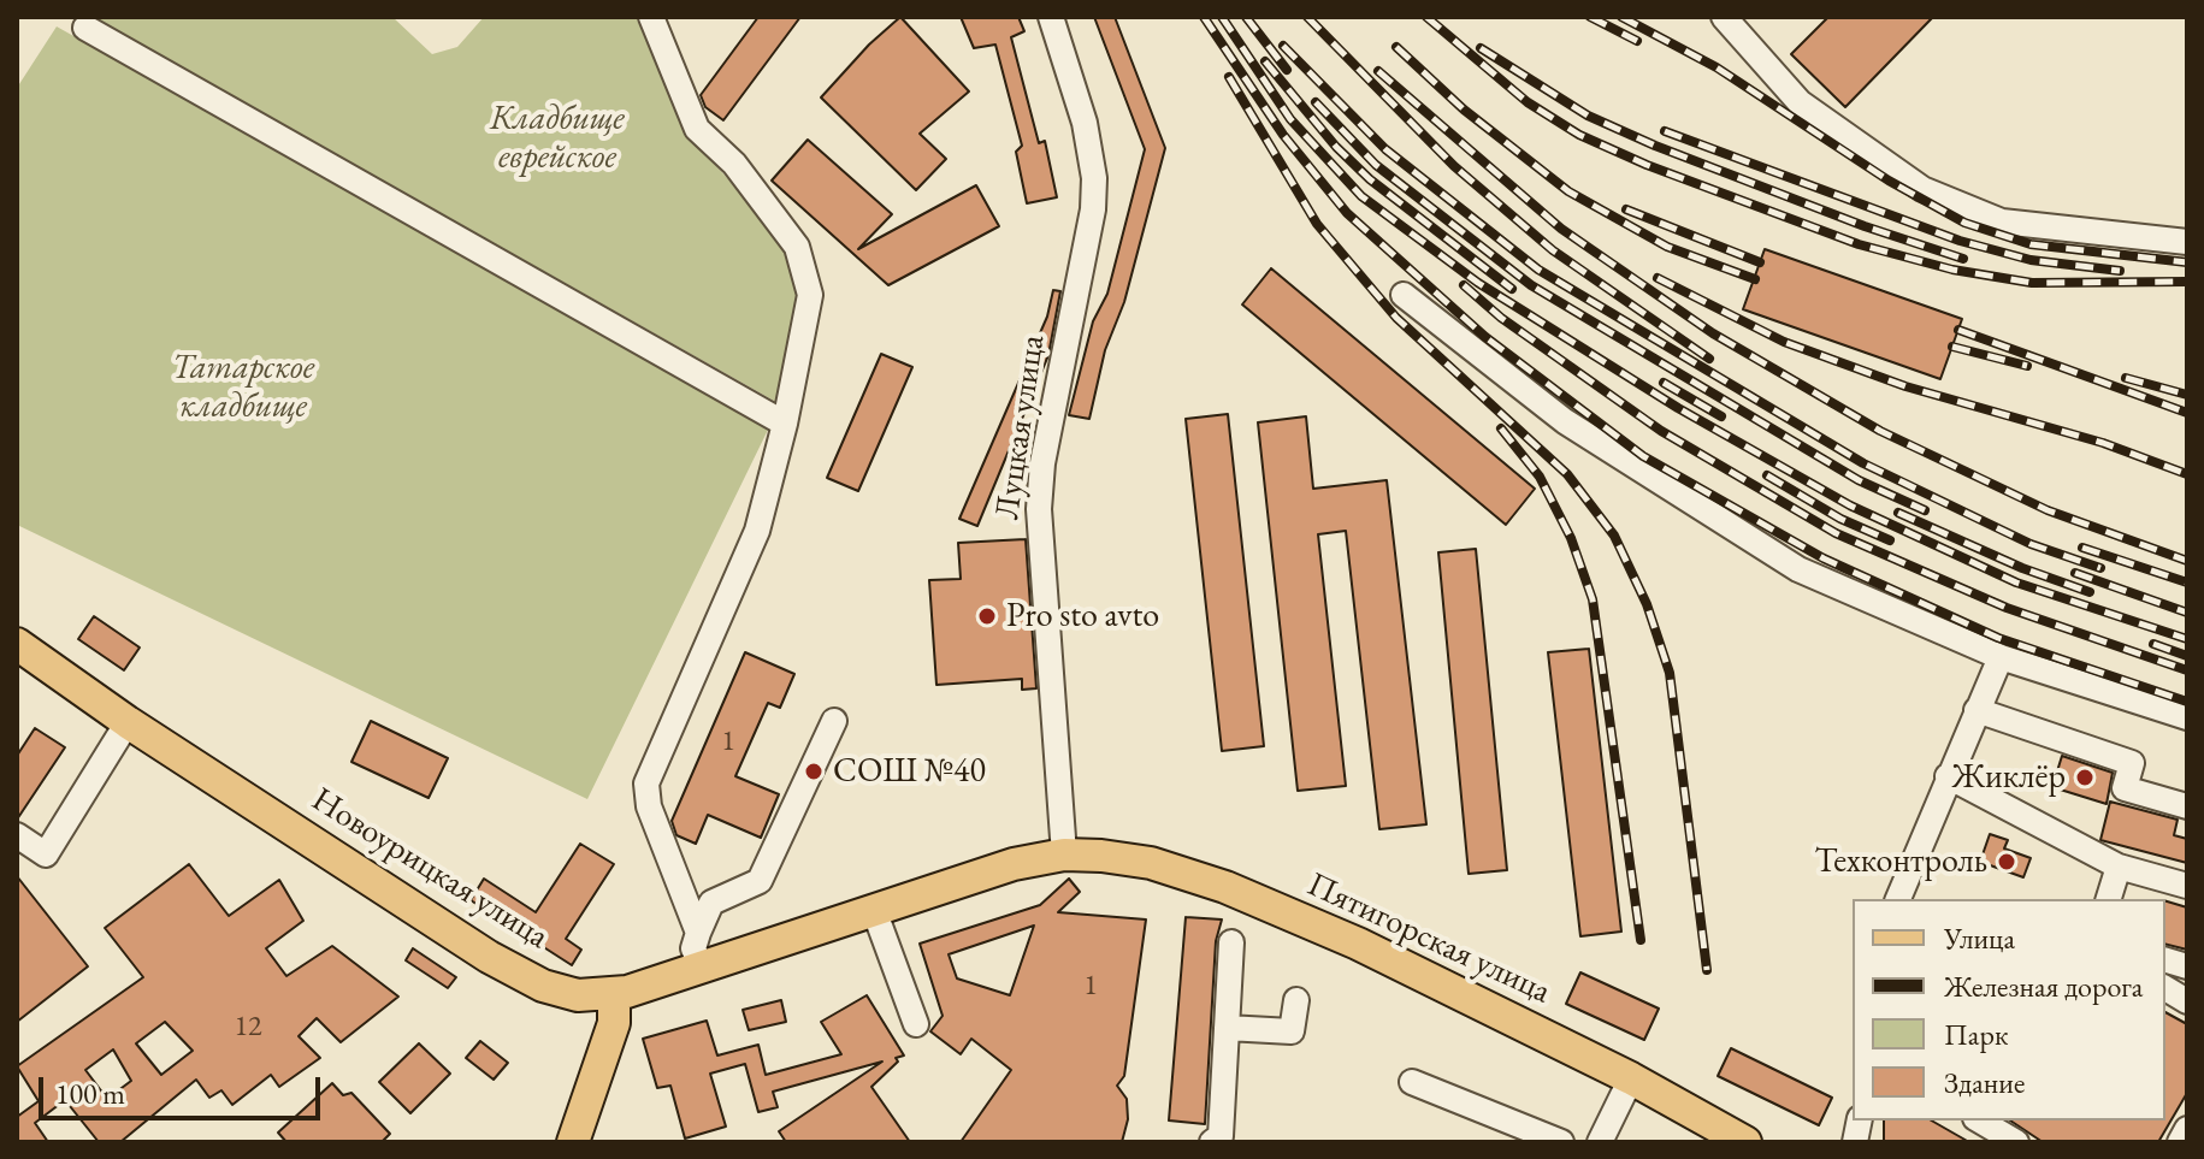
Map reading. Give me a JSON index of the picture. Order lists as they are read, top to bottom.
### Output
{
  "streets": {
    "main road": ["Новоурицкая улица", "Пятигорская улица"],
    "street": ["Луцкая улица"]
  },
  "crossings": [
    ["Луцкая улица", "Новоурицкая улица"],
    ["Луцкая улица", "Пятигорская улица"],
    ["Новоурицкая улица", "Пятигорская улица"]
  ],
  "parks": ["Кладбище еврейское", "Татарское кладбище"],
  "places": [
    "Pro sto avto",
    "СОШ №40",
    "Жиклёр",
    "Техконтроль"
  ],
  "house_numbers": ["1", "1", "12"],
  "legend": [
    "Улица",
    "Железная дорога",
    "Парк",
    "Здание"
  ],
  "scale_bar": "100 m"
}
